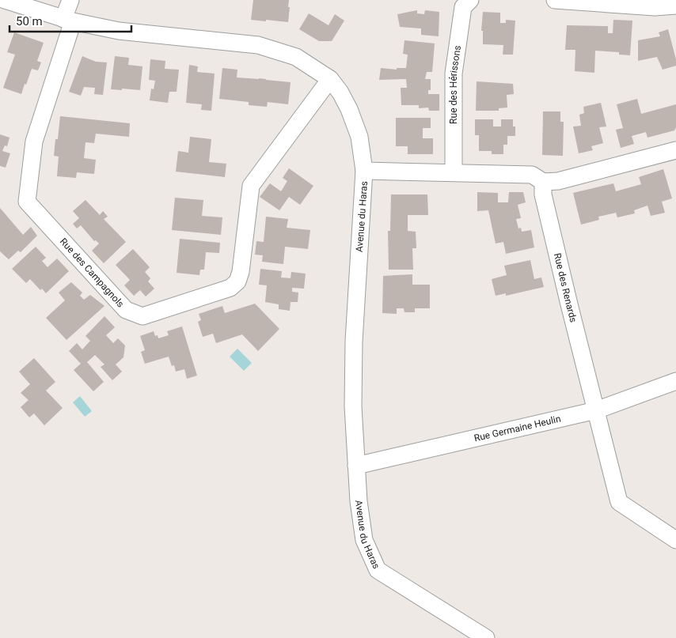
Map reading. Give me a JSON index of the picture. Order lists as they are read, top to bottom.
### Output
{
  "streets": {
    "street": [
      "Rue des Hérissons",
      "Avenue du Haras",
      "Rue des Campagnols",
      "Rue des Renards",
      "Rue Germaine Heulin"
    ]
  },
  "crossings": [
    ["Avenue du Haras", "Rue des Campagnols"],
    ["Avenue du Haras", "Rue Germaine Heulin"],
    ["Rue des Renards", "Rue Germaine Heulin"]
  ],
  "scale_bar": "50 m"
}
